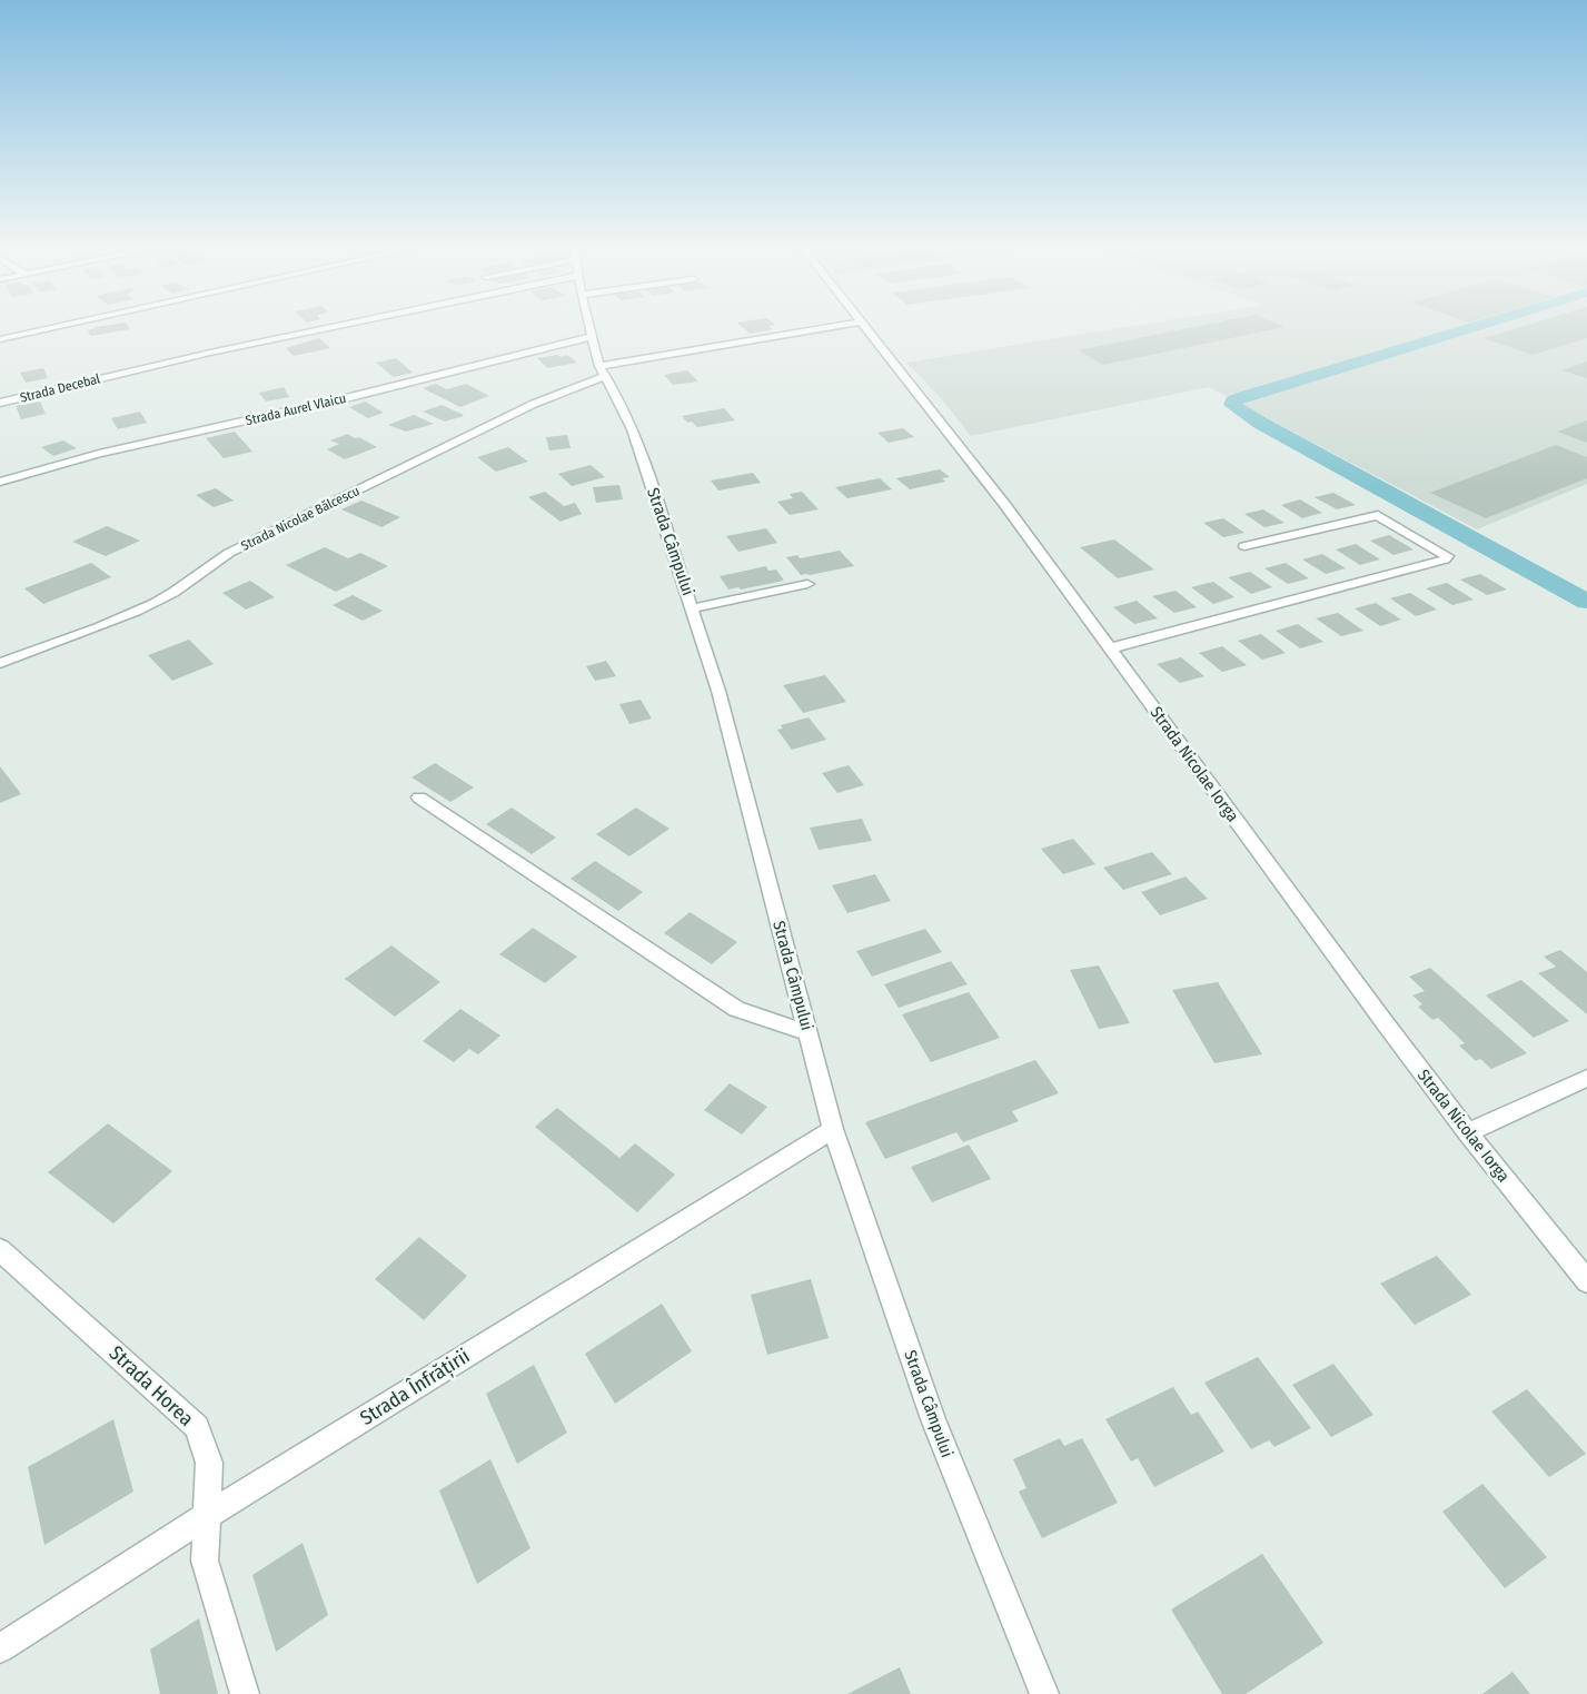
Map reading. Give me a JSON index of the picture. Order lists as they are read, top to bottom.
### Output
{
  "streets": {
    "street": [
      "Strada Decebal",
      "Strada Aurel Vlaicu",
      "Strada Nicolae Bălcescu",
      "Strada Câmpului",
      "Strada Nicolae Iorga",
      "Strada Horea",
      "Strada Înfrățirii"
    ]
  },
  "crossings": [
    ["Strada Aurel Vlaicu", "Strada Câmpului"],
    ["Strada Nicolae Bălcescu", "Strada Câmpului"],
    ["Strada Câmpului", "Strada Înfrățirii"],
    ["Strada Horea", "Strada Înfrățirii"]
  ]
}
